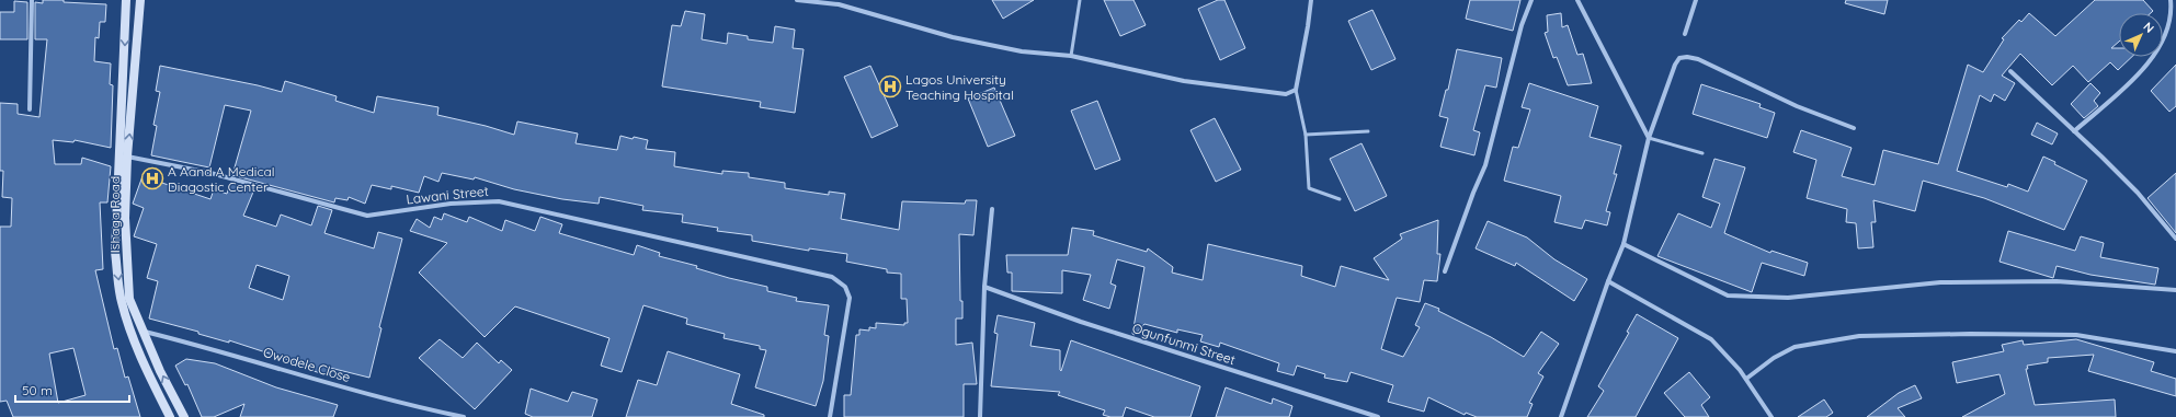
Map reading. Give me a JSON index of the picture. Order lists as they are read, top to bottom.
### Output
{
  "streets": {
    "main road": ["Ishaga Road"],
    "street": ["Lawani Street", "Ogunfunmi Street", "Owodele Close"]
  },
  "crossings": [
    ["Lawani Street", "Ishaga Road"],
    ["Ishaga Road", "Owodele Close"]
  ],
  "places": {
    "hospital": ["Lagos University Teaching Hospital", "A Aand A Medical Diagostic Center"]
  },
  "scale_bar": "50 m",
  "north": "top right"
}
